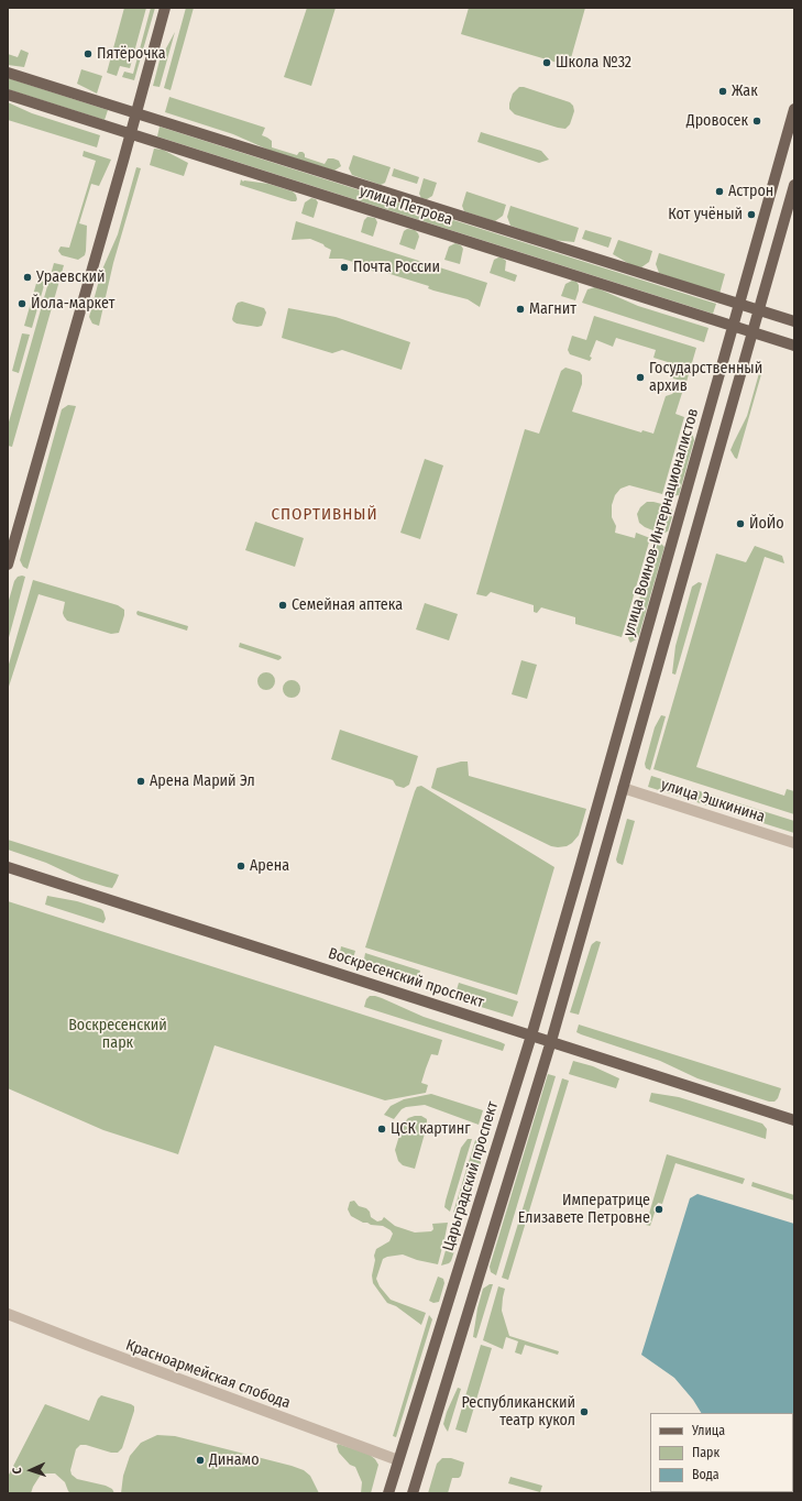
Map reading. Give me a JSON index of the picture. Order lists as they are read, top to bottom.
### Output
{
  "streets": {
    "main road": [
      "улица Петрова",
      "улица Воинов-Интернационалистов",
      "Воскресенский проспект",
      "Царьградский проспект"
    ],
    "street": ["улица Эшкинина", "Красноармейская слобода"]
  },
  "crossings": [
    ["улица Петрова", "улица Воинов-Интернационалистов"],
    ["улица Воинов-Интернационалистов", "Царьградский проспект"],
    ["Воскресенский проспект", "Царьградский проспект"],
    ["Царьградский проспект", "Красноармейская слобода"]
  ],
  "districts": ["СПОРТИВНЫЙ"],
  "parks": ["Воскресенский парк"],
  "places": [
    "Пятёрочка",
    "Школа №32",
    "Жак",
    "Дровосек",
    "Астрон",
    "Кот учёный",
    "Почта России",
    "Ураевский",
    "Йола-маркет",
    "Магнит",
    "Государственный архив",
    "ЙоЙо",
    "Семейная аптека",
    "Арена Марий Эл",
    "Арена",
    "ЦСК картинг",
    "Императрице Елизавете Петровне",
    "Республиканский театр кукол",
    "Динамо"
  ],
  "legend": ["Улица", "Парк", "Вода"],
  "north": "left"
}
